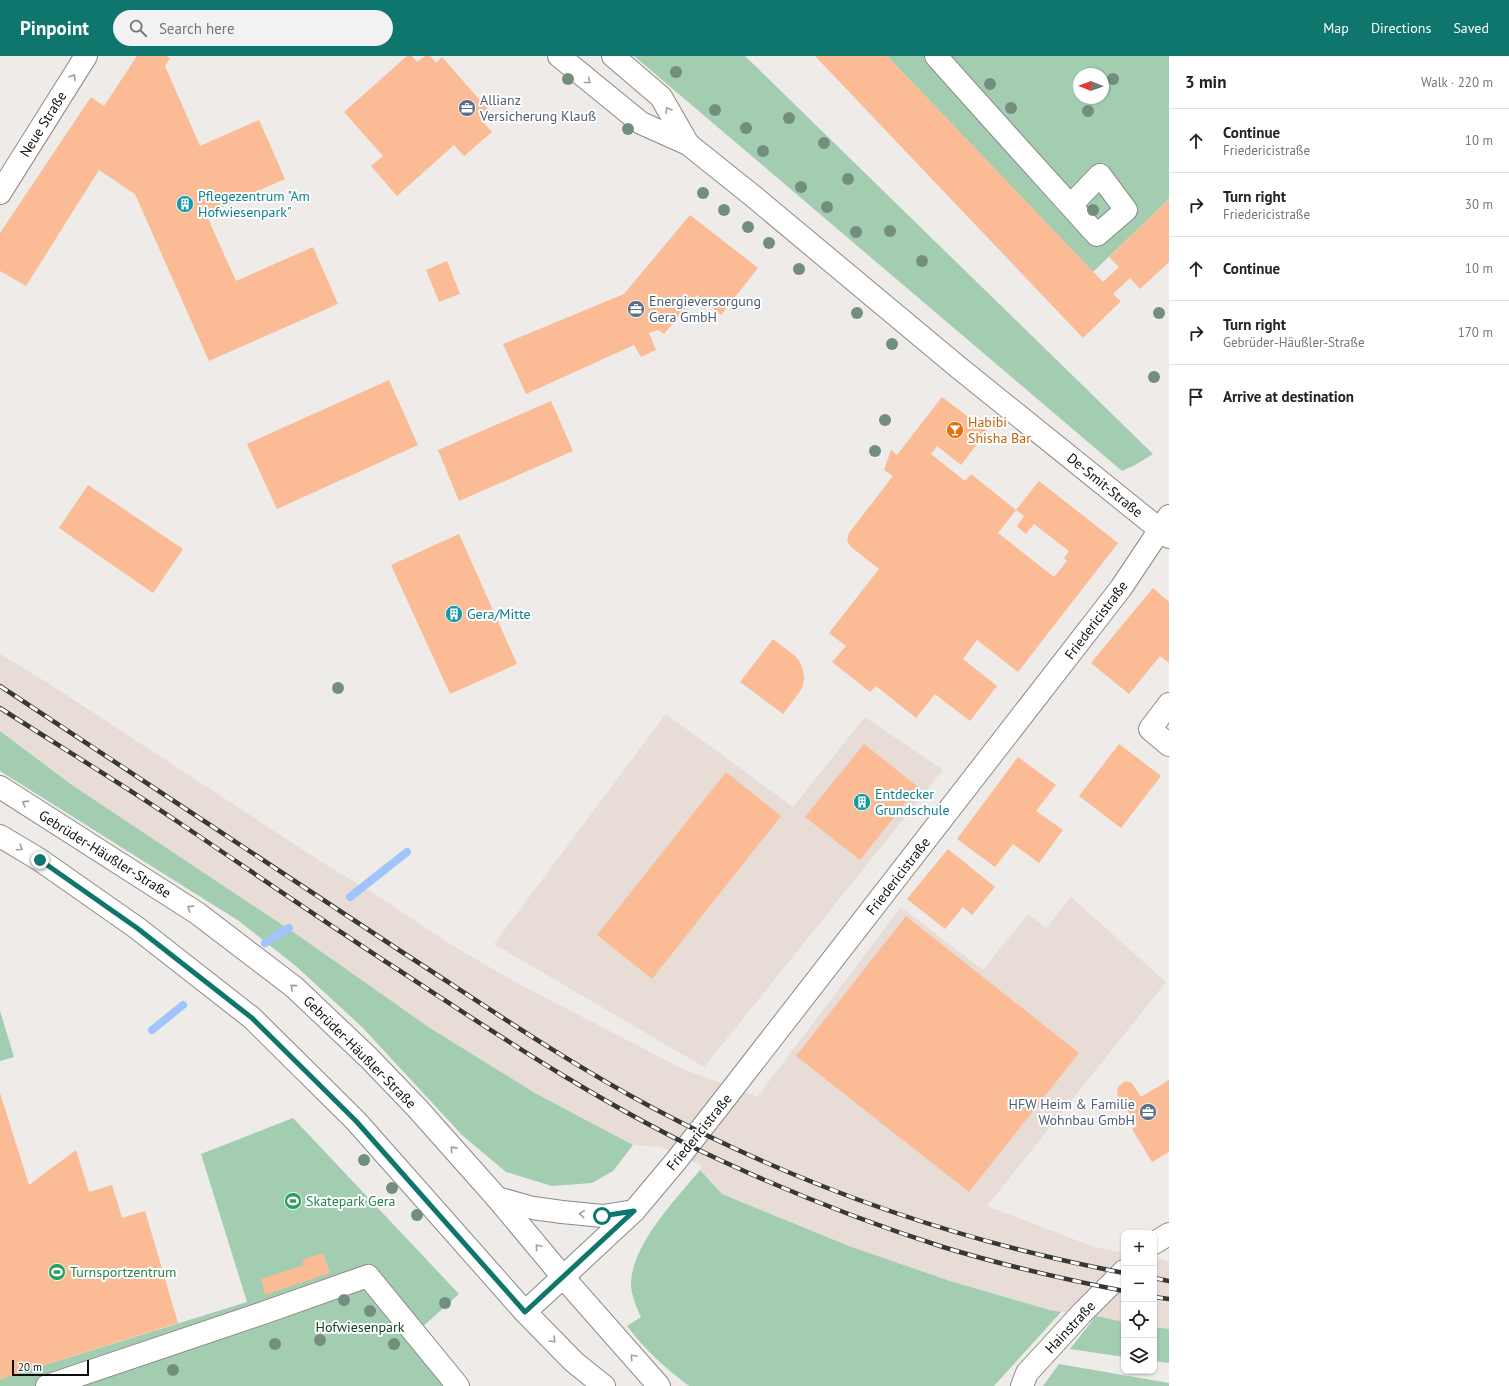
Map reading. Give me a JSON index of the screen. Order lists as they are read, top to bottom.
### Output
{
  "streets": {
    "main road": [
      "Neue Straße",
      "De-Smit-Straße",
      "Friedericistraße",
      "Gebrüder-Häußler-Straße",
      "Hainstraße"
    ]
  },
  "crossings": [
    ["De-Smit-Straße", "Friedericistraße"],
    ["Friedericistraße", "Gebrüder-Häußler-Straße"]
  ],
  "one_way": ["Neue Straße"],
  "parks": ["Hofwiesenpark"],
  "places": {
    "office": ["Allianz Versicherung Klauß", "Energieversorgung Gera GmbH", "HFW Heim & Familie Wohnbau GmbH"],
    "building": ["Pflegezentrum \"Am Hofwiesenpark\"", "Gera/Mitte", "Entdecker Grundschule"],
    "bar": ["Habibi Shisha Bar"],
    "sports": ["Skatepark Gera", "Turnsportzentrum"]
  },
  "scale_bar": "20 m",
  "north": "left",
  "page": {
    "header": "Pinpoint",
    "search": "Search here",
    "nav": ["Map", "Directions", "Saved"],
    "heading": ["3 min", "Walk · 220 m"],
    "list": [
      ["Continue", "Friedericistraße", "10 m"],
      ["Turn right", "Friedericistraße", "30 m"],
      ["Continue", "10 m"],
      ["Turn right", "Gebrüder-Häußler-Straße", "170 m"],
      "Arrive at destination"
    ],
    "map_buttons": ["+", "−"],
    "scale": "20 m"
  }
}
